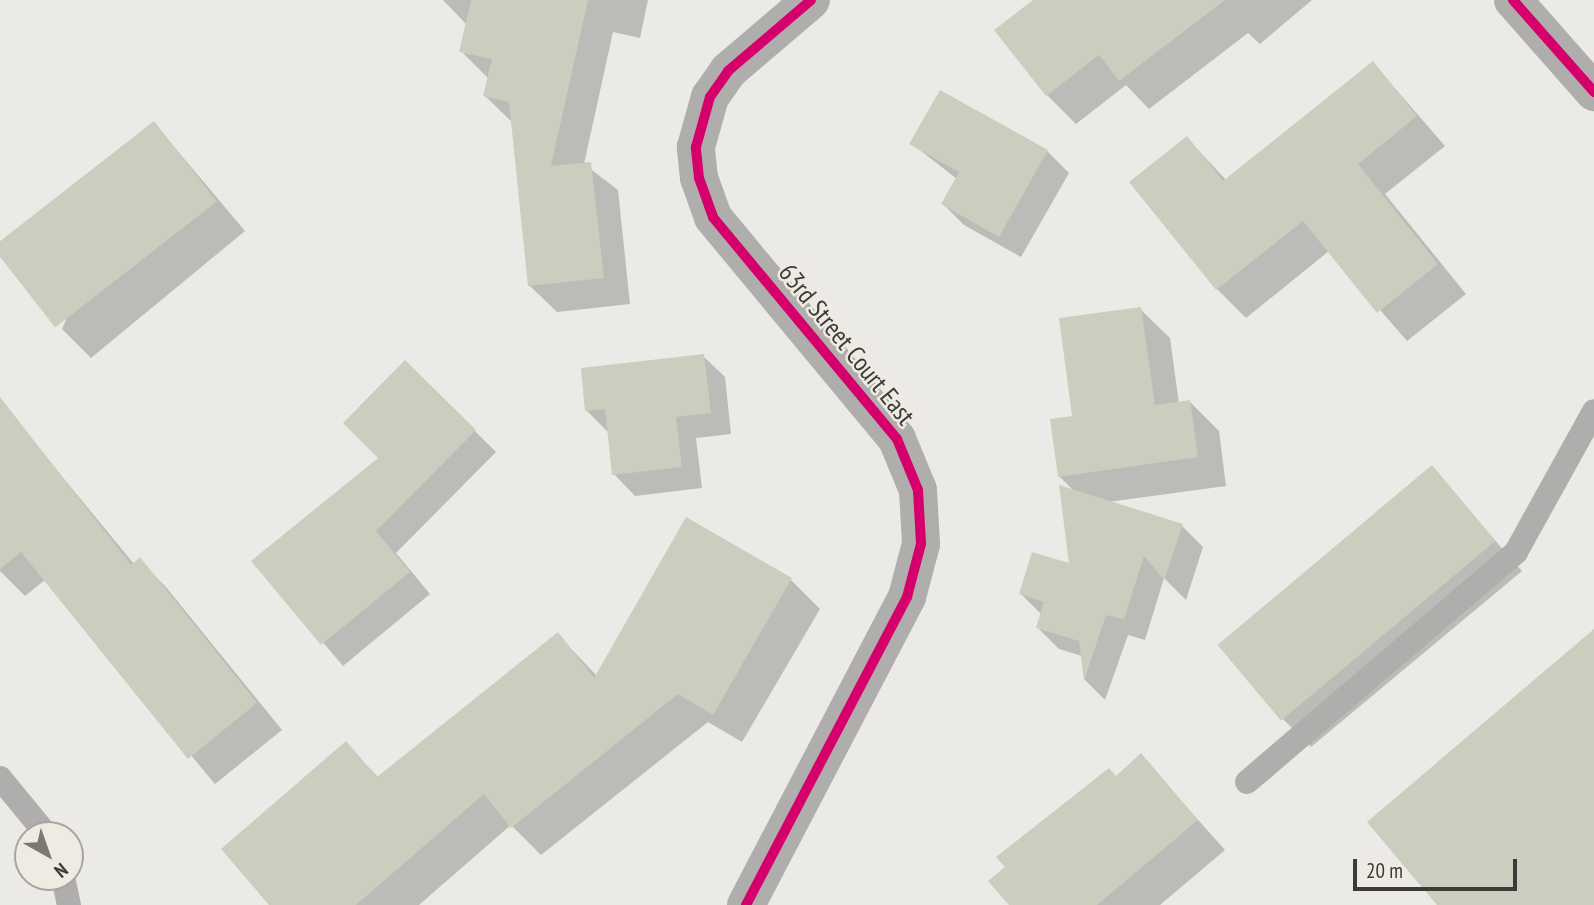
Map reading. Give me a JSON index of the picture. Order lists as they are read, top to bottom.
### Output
{
  "streets": {
    "street": ["63rd Street Court East"]
  },
  "scale_bar": "20 m",
  "north": "bottom right"
}
